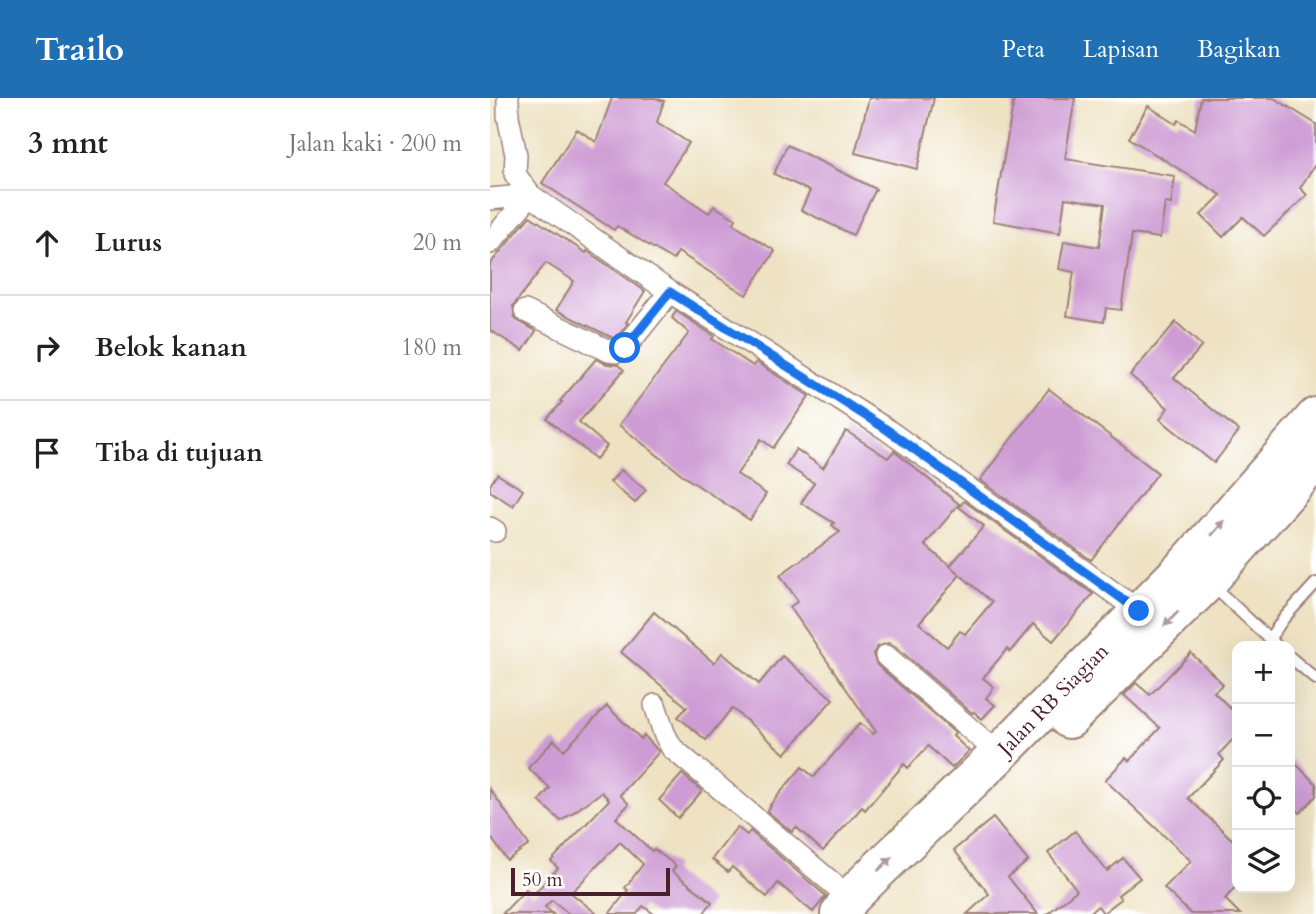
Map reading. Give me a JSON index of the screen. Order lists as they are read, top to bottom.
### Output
{
  "streets": {
    "highway": ["Jalan RB Siagian"]
  },
  "scale_bar": "50 m",
  "page": {
    "header": "Trailo",
    "nav": ["Peta", "Lapisan", "Bagikan"],
    "heading": ["3 mnt", "Jalan kaki · 200 m"],
    "list": [
      ["Lurus", "20 m"],
      ["Belok kanan", "180 m"],
      "Tiba di tujuan"
    ],
    "map_buttons": ["+", "−"],
    "scale": "50 m"
  }
}
